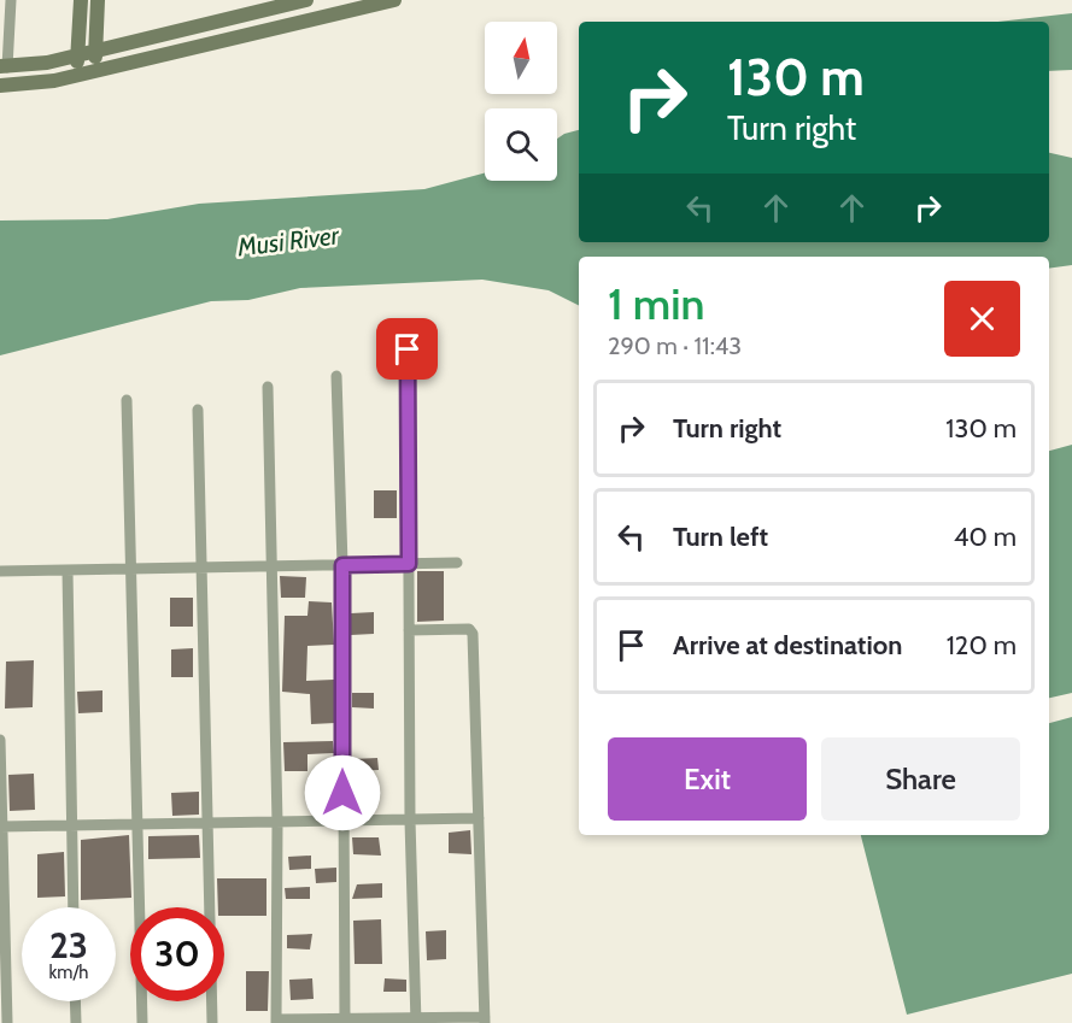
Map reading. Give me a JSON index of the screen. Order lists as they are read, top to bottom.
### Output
{
  "water": ["Musi River"],
  "north": "top",
  "page": {
    "turn": ["130 m", "Turn right"],
    "heading": ["1 min", "290 m · 11:43"],
    "list": [
      {
        "name": "Turn right",
        "value": "130 m"
      },
      {
        "name": "Turn left",
        "value": "40 m"
      },
      {
        "name": "Arrive at destination",
        "value": "120 m"
      }
    ],
    "buttons": ["Exit", "Share"],
    "speed": "23 km/h",
    "limit": "30"
  }
}
